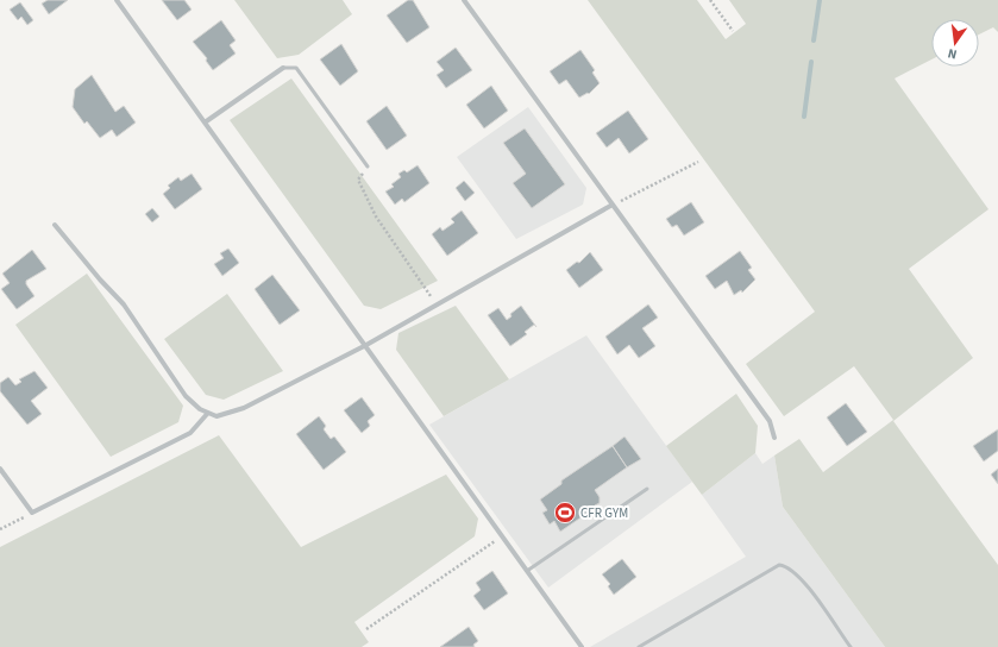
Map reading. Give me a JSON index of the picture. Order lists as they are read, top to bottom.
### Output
{
  "places": {
    "sports": ["CFR GYM"]
  },
  "north": "bottom"
}
